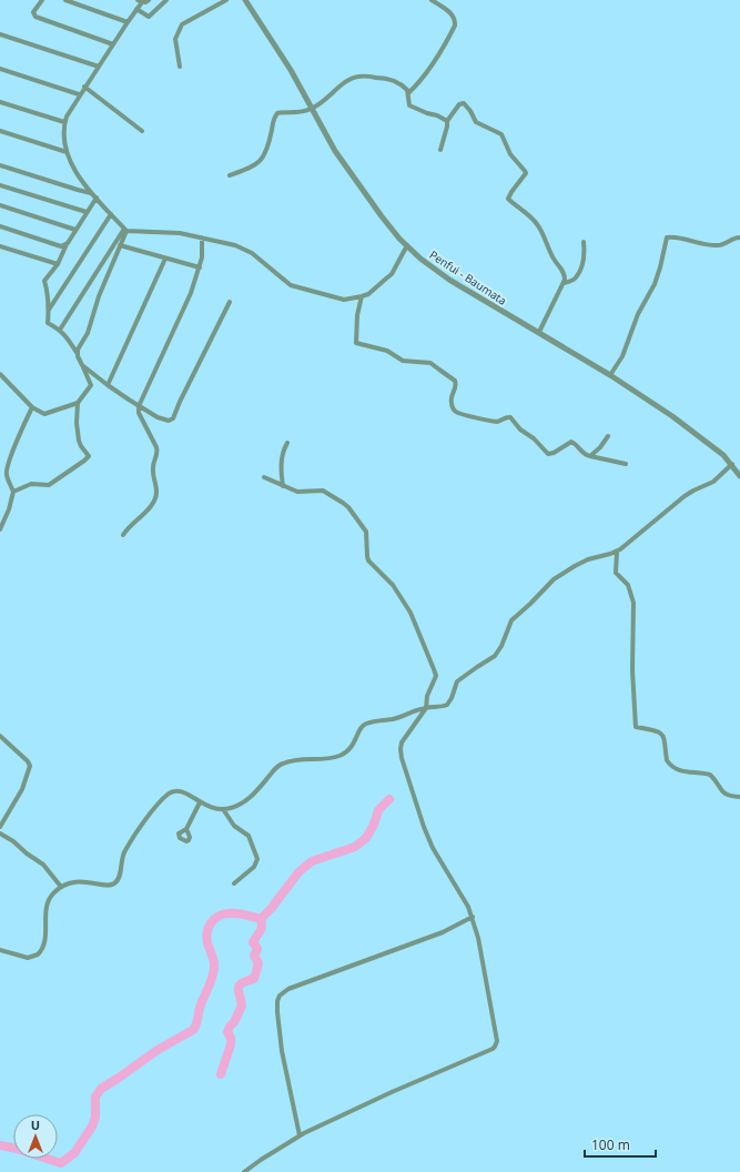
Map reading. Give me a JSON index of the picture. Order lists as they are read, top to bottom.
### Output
{
  "streets": {
    "street": ["Penfui - Baumata"]
  },
  "scale_bar": "100 m",
  "north": "top"
}
